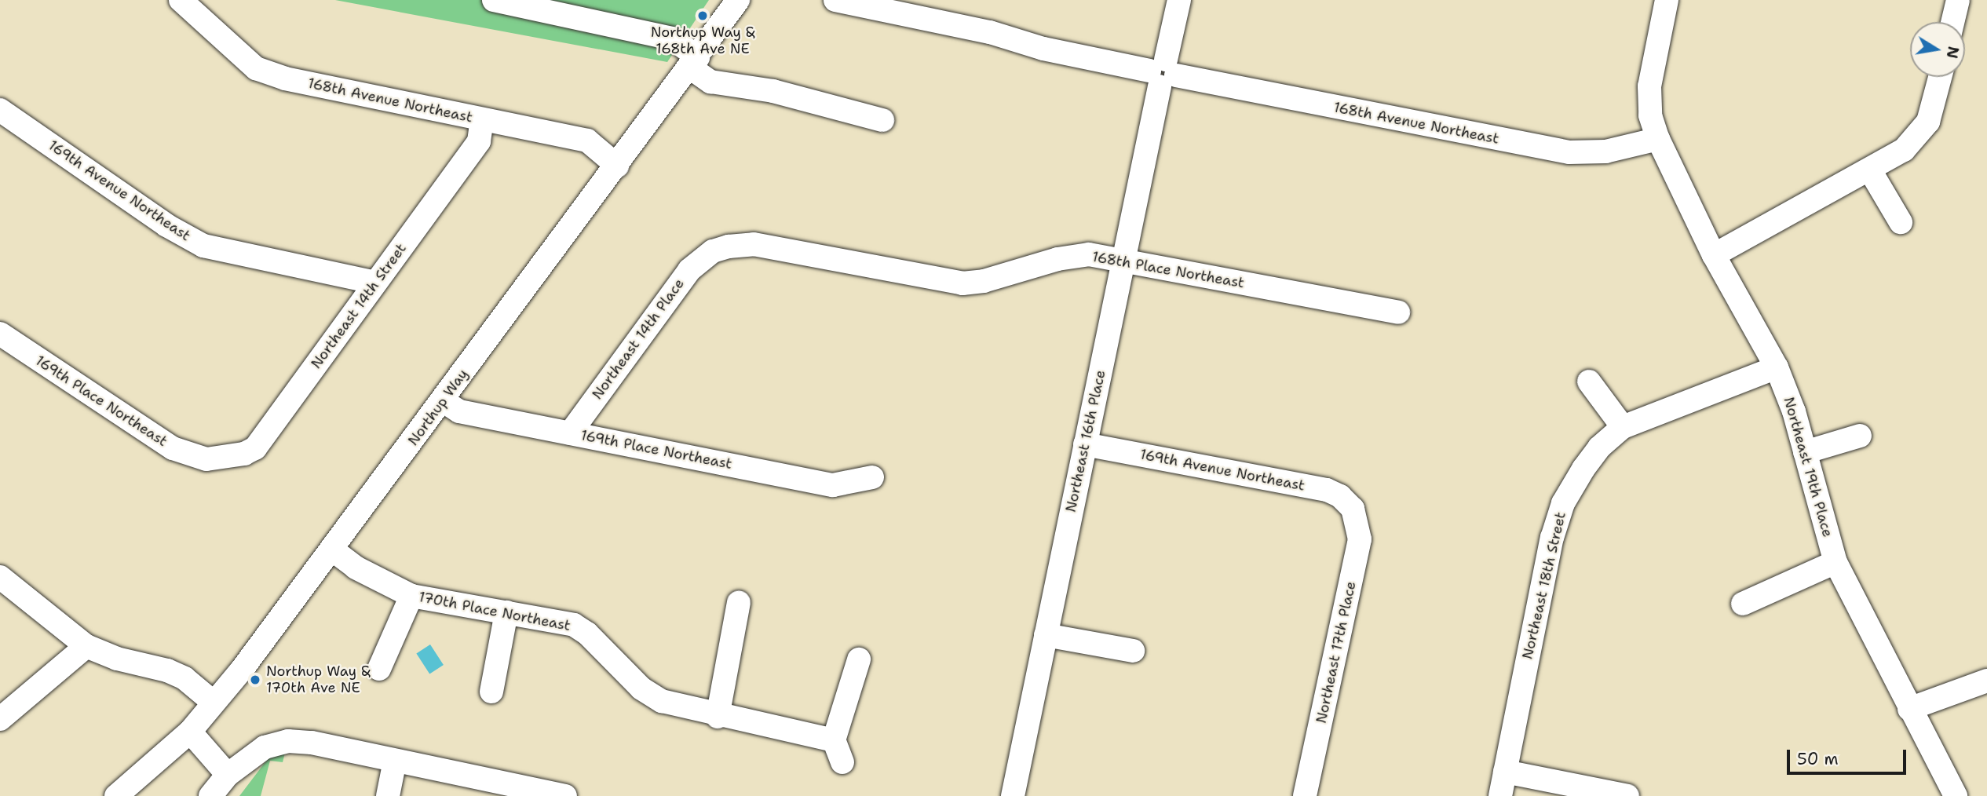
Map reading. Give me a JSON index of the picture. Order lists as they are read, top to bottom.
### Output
{
  "streets": {
    "street": [
      "168th Avenue Northeast",
      "169th Avenue Northeast",
      "168th Place Northeast",
      "Northeast 14th Street",
      "Northeast 14th Place",
      "169th Place Northeast",
      "Northup Way",
      "Northeast 16th Place",
      "Northeast 19th Place",
      "Northeast 18th Street",
      "170th Place Northeast",
      "Northeast 17th Place"
    ]
  },
  "crossings": [
    ["168th Avenue Northeast", "Northeast 14th Street"],
    ["168th Avenue Northeast", "Northup Way"],
    ["168th Avenue Northeast", "Northeast 16th Place"],
    ["168th Avenue Northeast", "Northeast 19th Place"],
    ["169th Avenue Northeast", "Northeast 14th Street"],
    ["169th Avenue Northeast", "Northeast 16th Place"],
    ["169th Avenue Northeast", "Northeast 17th Place"],
    ["168th Place Northeast", "Northeast 14th Place"],
    ["168th Place Northeast", "Northeast 16th Place"],
    ["Northeast 14th Street", "169th Place Northeast"],
    ["Northeast 14th Place", "169th Place Northeast"],
    ["169th Place Northeast", "Northup Way"],
    ["Northup Way", "170th Place Northeast"],
    ["Northeast 19th Place", "Northeast 18th Street"]
  ],
  "places": ["Northup Way & 168th Ave NE", "Northup Way & 170th Ave NE"],
  "scale_bar": "50 m",
  "north": "right"
}
